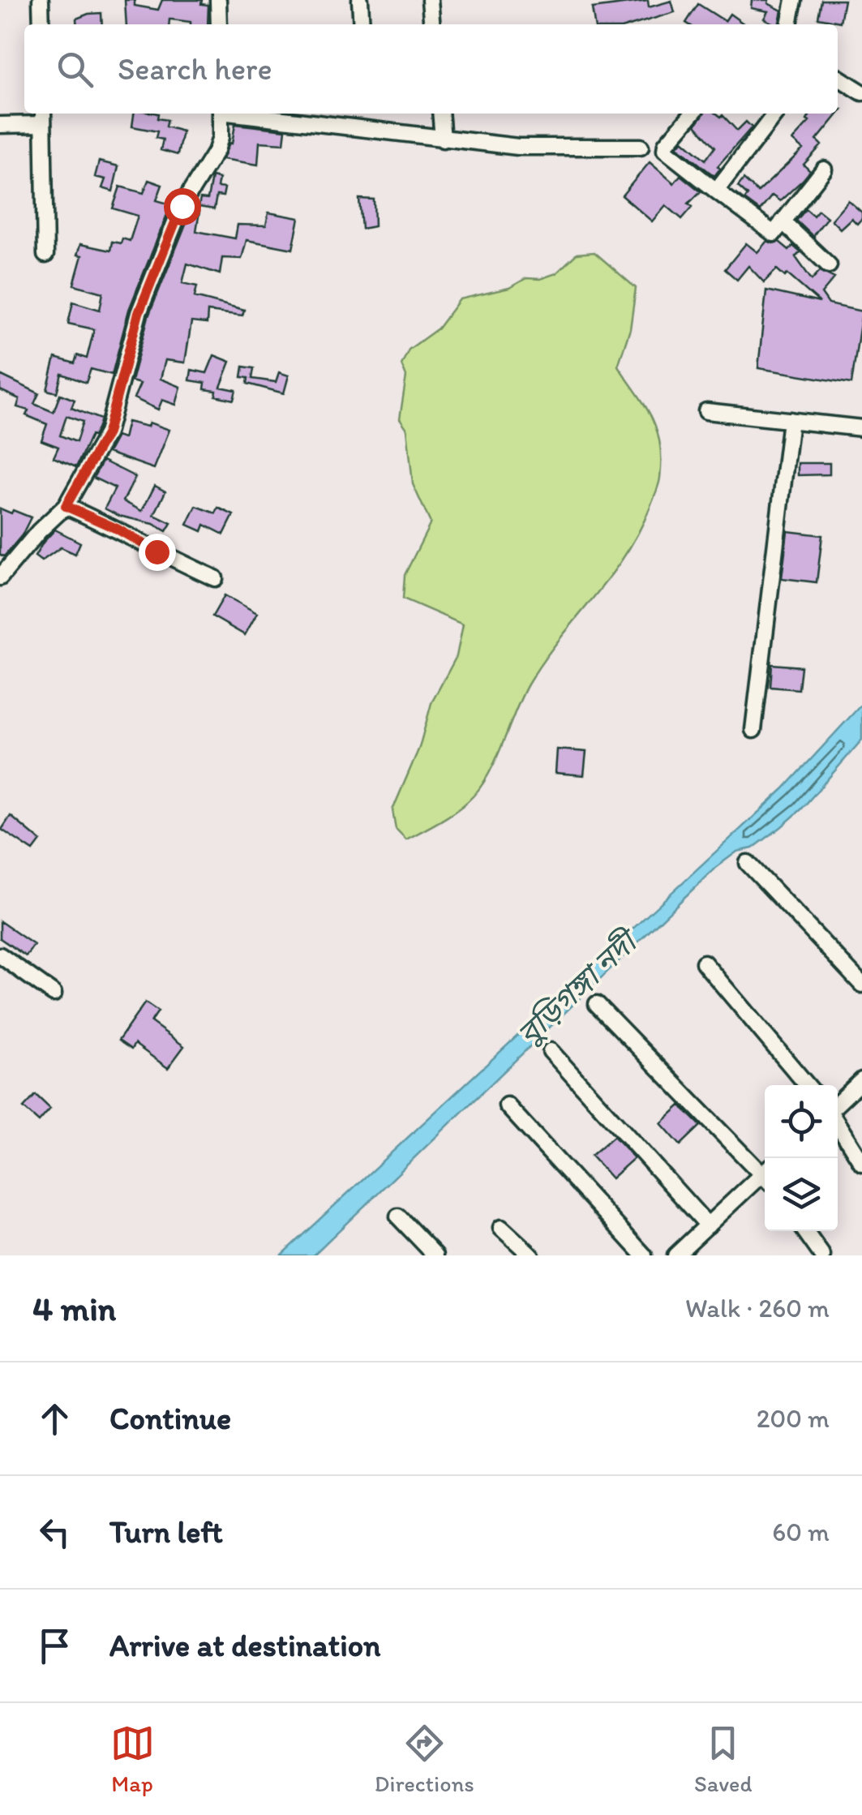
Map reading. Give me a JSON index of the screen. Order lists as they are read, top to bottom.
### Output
{
  "water": ["বুড়িগঙ্গা নদী"],
  "page": {
    "search": "Search here",
    "heading": ["4 min", "Walk · 260 m"],
    "list": [
      ["Continue", "200 m"],
      ["Turn left", "60 m"],
      "Arrive at destination"
    ],
    "nav": ["Map", "Directions", "Saved"]
  }
}
